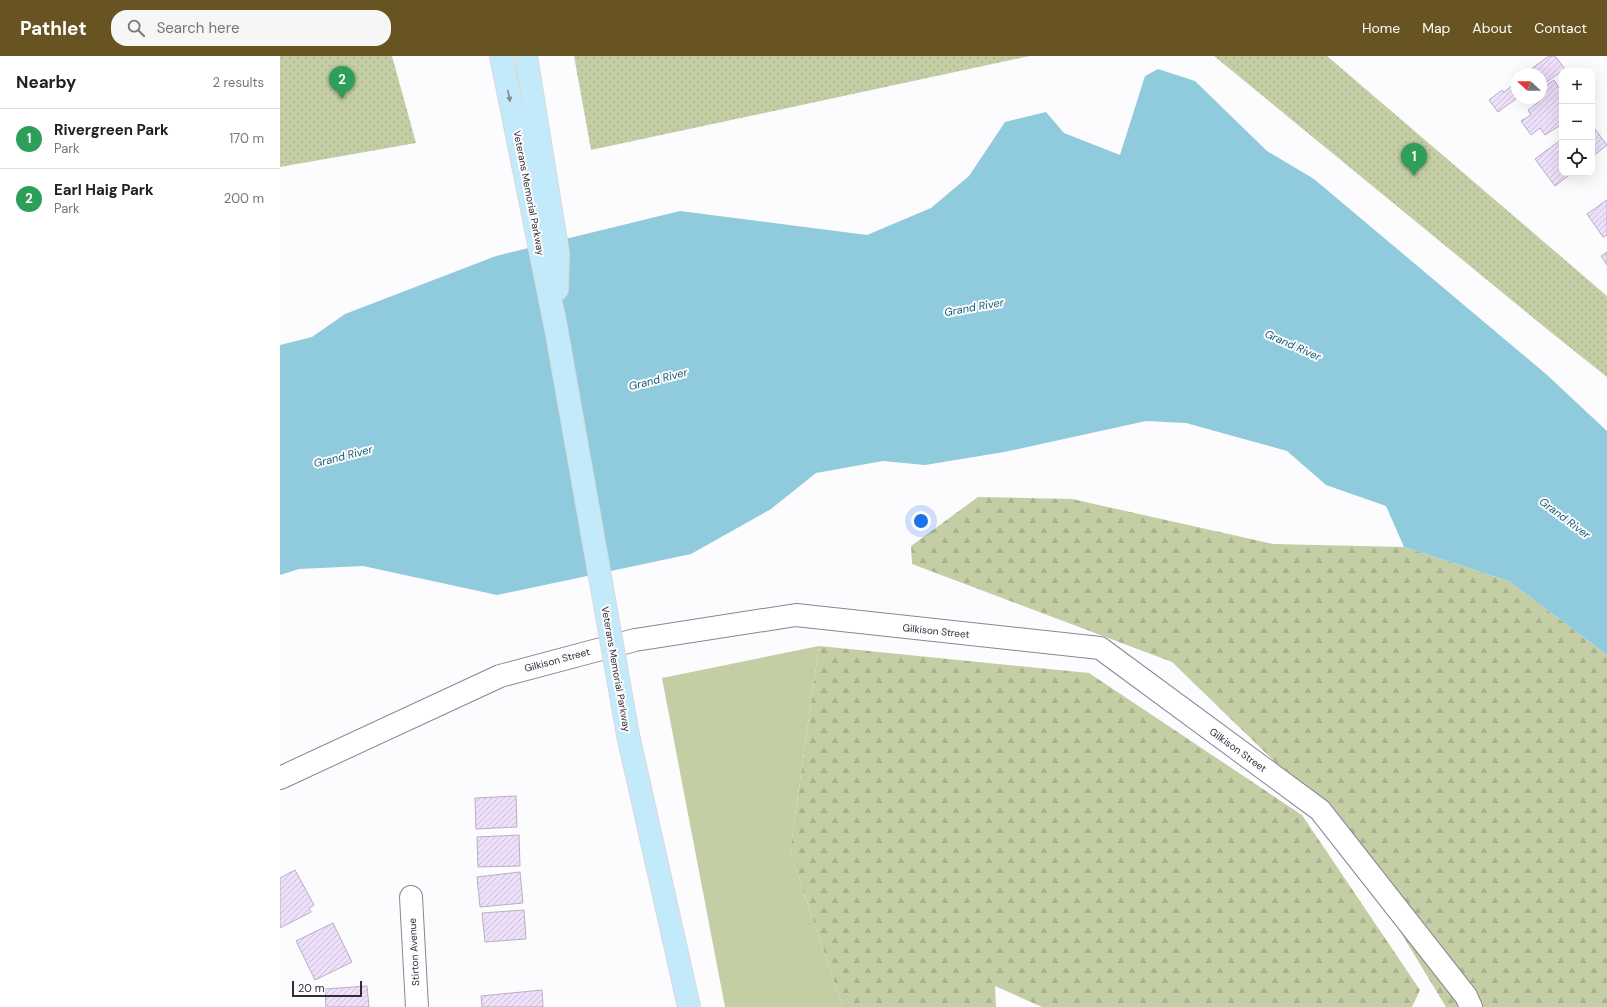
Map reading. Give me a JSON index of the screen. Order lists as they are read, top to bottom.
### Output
{
  "streets": {
    "main road": ["Veterans Memorial Parkway"],
    "street": ["Gilkison Street", "Stirton Avenue"]
  },
  "water": ["Grand River"],
  "scale_bar": "20 m",
  "north": "left",
  "page": {
    "header": "Pathlet",
    "search": "Search here",
    "nav": [
      "Home",
      "Map",
      "About",
      "Contact"
    ],
    "heading": ["Nearby", "2 results"],
    "pins": ["2", "1"],
    "map_buttons": ["+", "−"],
    "list": [
      {
        "mark": "1",
        "name": "Rivergreen Park",
        "note": "Park",
        "value": "170 m"
      },
      {
        "mark": "2",
        "name": "Earl Haig Park",
        "note": "Park",
        "value": "200 m"
      }
    ],
    "scale": "20 m"
  }
}
